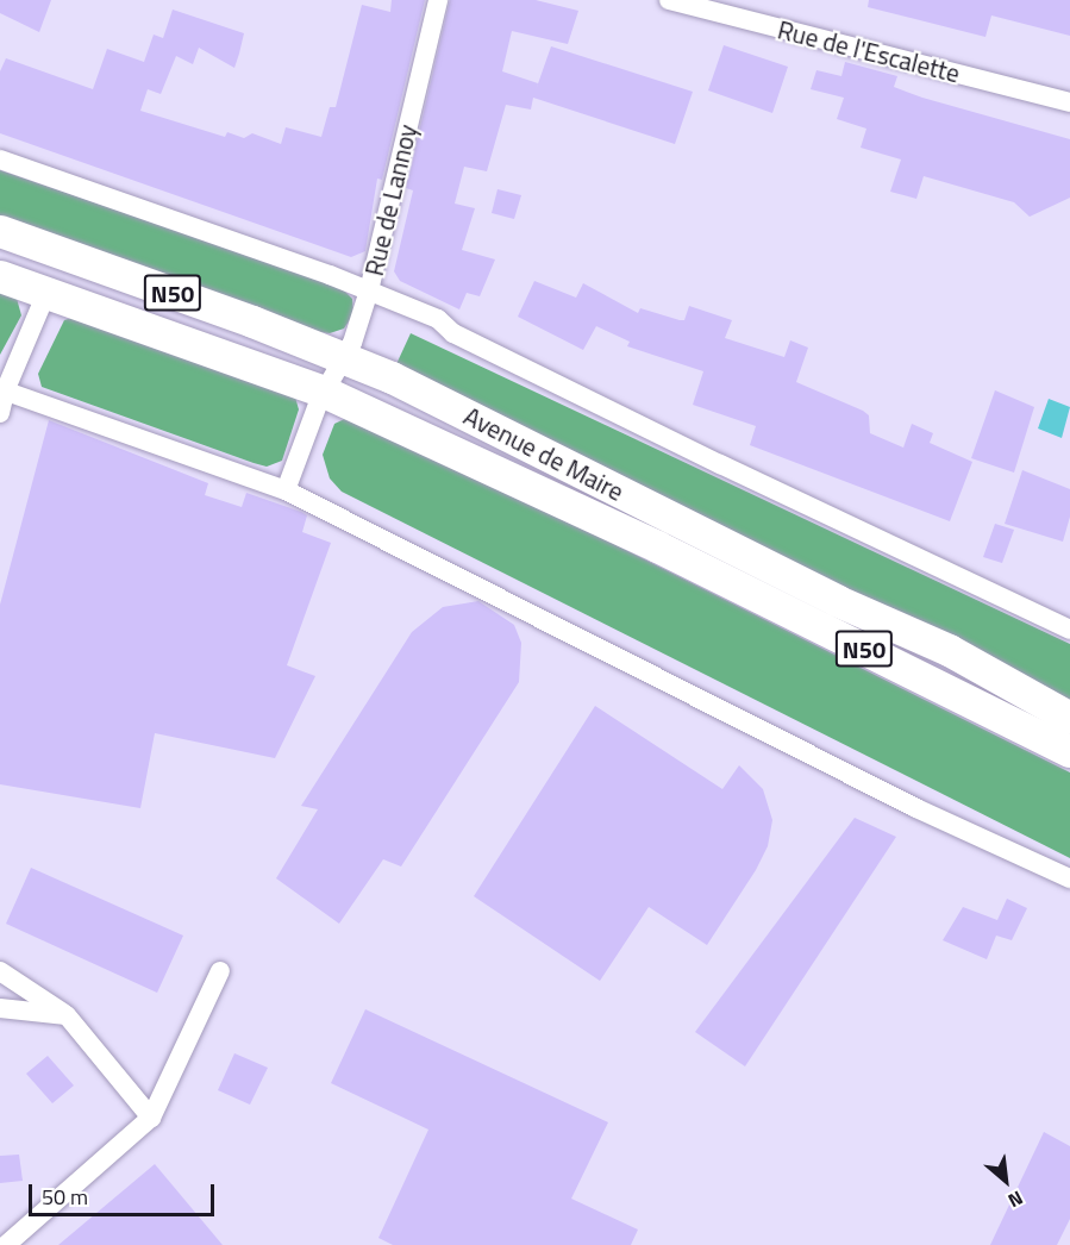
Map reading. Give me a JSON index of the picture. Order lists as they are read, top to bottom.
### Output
{
  "streets": {
    "main road": ["N50", "Avenue de Maire"],
    "street": ["Rue de l'Escalette", "Rue de Lannoy"]
  },
  "crossings": [
    ["Rue de Lannoy", "Avenue de Maire"]
  ],
  "scale_bar": "50 m",
  "north": "bottom right"
}
